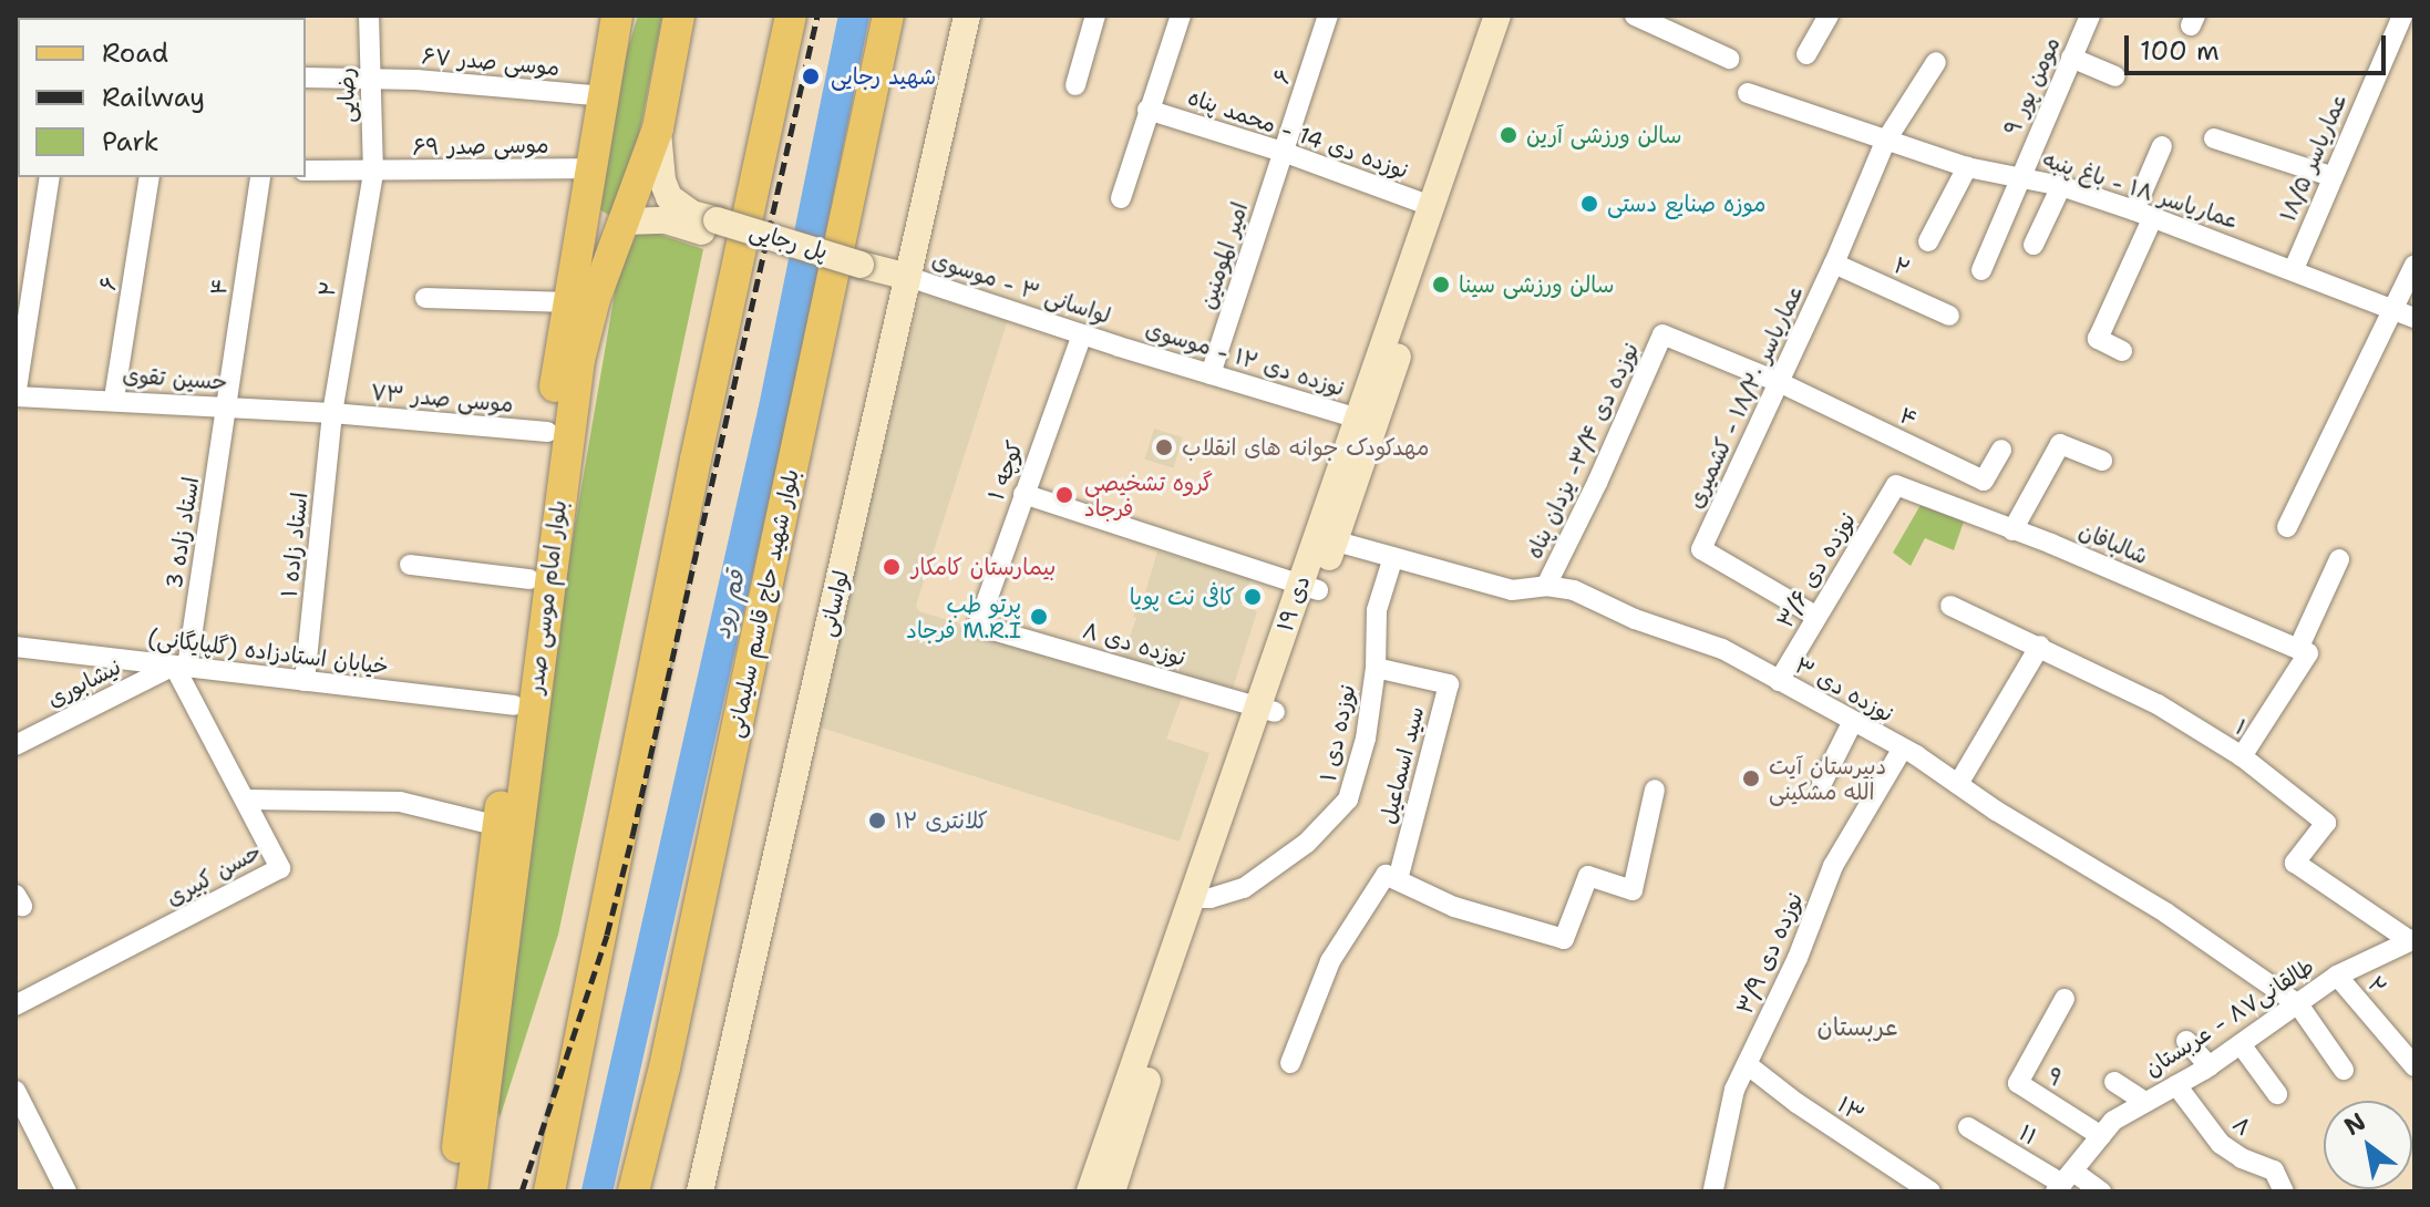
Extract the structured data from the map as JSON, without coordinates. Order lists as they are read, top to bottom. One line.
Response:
{"streets":{"main road":["پل رجایی","بلوار امام موسی صدر","بلوار شهید حاج قاسم سلیمانی","لواسانی","۱۹ دی"],"street":["موسی صدر ۶۷","۶","مومن پور ۹","رضایی","نوزده دی 14 - محمد پناه","موسی صدر ۶۹","عماریاسر ۱۸/۵","عماریاسر ۱۸ - باغ پنبه","امیر المومنین","۲","۴","لواسانی ۳ - موسوی","نوزده دی ۱۲ - موسوی","حسین تقوی","عماریاسر ۱۸/۲۰ - کشمیری","موسی صدر ۷۳","نوزده دی ۳/۴- یزدان پناه","کوچه ۱","استاد زاده 3","شالبافان","استاد زاده ۱","نوزده دی ۳/۶","نوزده دی ۸","خیابان استادزاده (گلپایگانی)","نیشابوری","نوزده دی ۳","۱","نوزده دی ۱","سید اسماعیل","حسن کبیری","نوزده دی ۳/۹","طالقانی۸۷ - عربستان","۹","۱۳","۸","۱۱"]},"crossings":[["موسی صدر ۶۷","رضایی"],["موسی صدر ۶۷","بلوار امام موسی صدر"],["۶","نوزده دی 14 - محمد پناه"],["۶","امیر المومنین"],["۶","حسین تقوی"],["مومن پور ۹","عماریاسر ۱۸ - باغ پنبه"],["رضایی","موسی صدر ۶۹"],["رضایی","۲"],["نوزده دی 14 - محمد پناه","امیر المومنین"],["نوزده دی 14 - محمد پناه","۱۹ دی"],["موسی صدر ۶۹","۲"],["موسی صدر ۶۹","بلوار امام موسی صدر"],["عماریاسر ۱۸/۵","عماریاسر ۱۸ - باغ پنبه"],["عماریاسر ۱۸ - باغ پنبه","عماریاسر ۱۸/۲۰ - کشمیری"],["پل رجایی","لواسانی ۳ - موسوی"],["پل رجایی","لواسانی"],["امیر المومنین","نوزده دی ۱۲ - موسوی"],["۲","حسین تقوی"],["۲","عماریاسر ۱۸/۲۰ - کشمیری"],["۲","موسی صدر ۷۳"],["۲","استاد زاده ۱"],["۲","طالقانی۸۷ - عربستان"],["۴","حسین تقوی"],["۴","عماریاسر ۱۸/۲۰ - کشمیری"],["۴","نوزده دی ۳/۴- یزدان پناه"],["۴","استاد زاده 3"],["لواسانی ۳ - موسوی","نوزده دی ۱۲ - موسوی"],["لواسانی ۳ - موسوی","کوچه ۱"],["لواسانی ۳ - موسوی","لواسانی"],["نوزده دی ۱۲ - موسوی","۱۹ دی"],["حسین تقوی","موسی صدر ۷۳"],["حسین تقوی","استاد زاده 3"],["حسین تقوی","استاد زاده ۱"],["عماریاسر ۱۸/۲۰ - کشمیری","نوزده دی ۳/۴- یزدان پناه"],["عماریاسر ۱۸/۲۰ - کشمیری","نوزده دی ۳/۶"],["موسی صدر ۷۳","استاد زاده ۱"],["موسی صدر ۷۳","بلوار امام موسی صدر"],["نوزده دی ۳/۴- یزدان پناه","نوزده دی ۳"],["کوچه ۱","نوزده دی ۸"],["استاد زاده 3","خیابان استادزاده (گلپایگانی)"],["استاد زاده 3","نیشابوری"],["استاد زاده 3","حسن کبیری"],["شالبافان","نوزده دی ۳/۶"],["استاد زاده ۱","خیابان استادزاده (گلپایگانی)"],["نوزده دی ۳/۶","نوزده دی ۳"],["بلوار امام موسی صدر","خیابان استادزاده (گلپایگانی)"],["۱۹ دی","نوزده دی ۸"],["۱۹ دی","نوزده دی ۳"],["۱۹ دی","نوزده دی ۱"],["خیابان استادزاده (گلپایگانی)","نیشابوری"],["خیابان استادزاده (گلپایگانی)","حسن کبیری"],["نیشابوری","حسن کبیری"],["نوزده دی ۳","نوزده دی ۱"],["نوزده دی ۳","نوزده دی ۳/۹"],["نوزده دی ۳","طالقانی۸۷ - عربستان"],["۱","طالقانی۸۷ - عربستان"],["نوزده دی ۱","سید اسماعیل"],["نوزده دی ۳/۹","۱۳"],["طالقانی۸۷ - عربستان","۹"],["طالقانی۸۷ - عربستان","۸"],["طالقانی۸۷ - عربستان","۱۱"]],"districts":["عربستان"],"water":["قم رود"],"places":["شهید رجایی","سالن ورزشی آرین","موزه صنایع دستی","سالن ورزشی سینا","مهدکودک جوانه های انقلاب","گروه تشخیصی فرجاد","بیمارستان کامکار","کافی نت پویا","پرتو طب فرجاد M.R.I","دبیرستان آیت الله مشکینی","کلانتری ۱۲"],"legend":["Road","Railway","Park"],"scale_bar":"100 m","north":"top left"}
